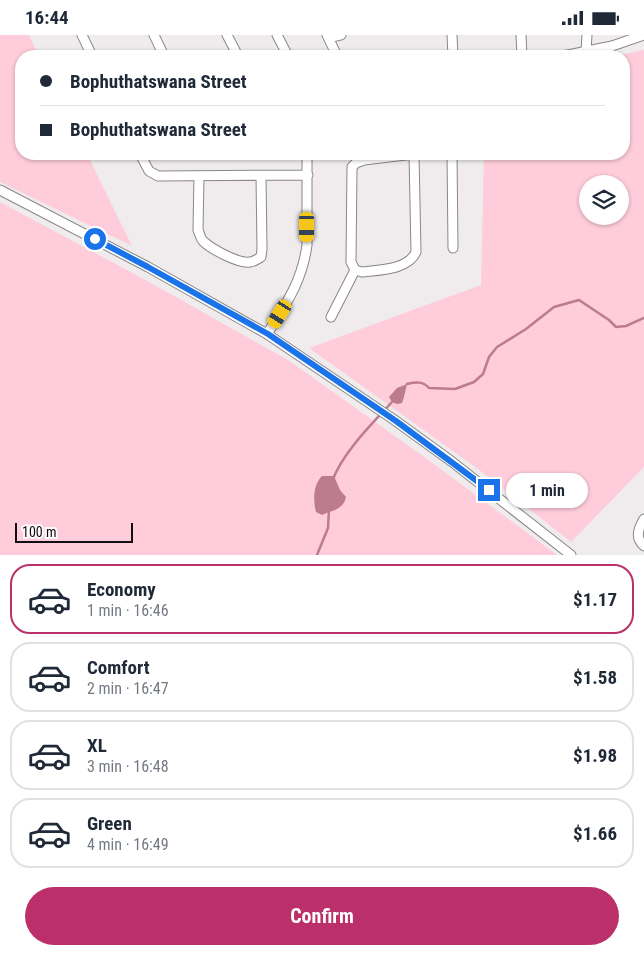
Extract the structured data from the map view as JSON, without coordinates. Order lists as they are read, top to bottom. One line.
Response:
{"scale_bar":"100 m","page":{"status":"16:44","banner":["Bophuthatswana Street","Bophuthatswana Street"],"bubble":"1 min","scale":"100 m","list":[{"name":"Economy","note":"1 min · 16:46","value":"$1.17"},{"name":"Comfort","note":"2 min · 16:47","value":"$1.58"},{"name":"XL","note":"3 min · 16:48","value":"$1.98"},{"name":"Green","note":"4 min · 16:49","value":"$1.66"}],"buttons":"Confirm"}}
